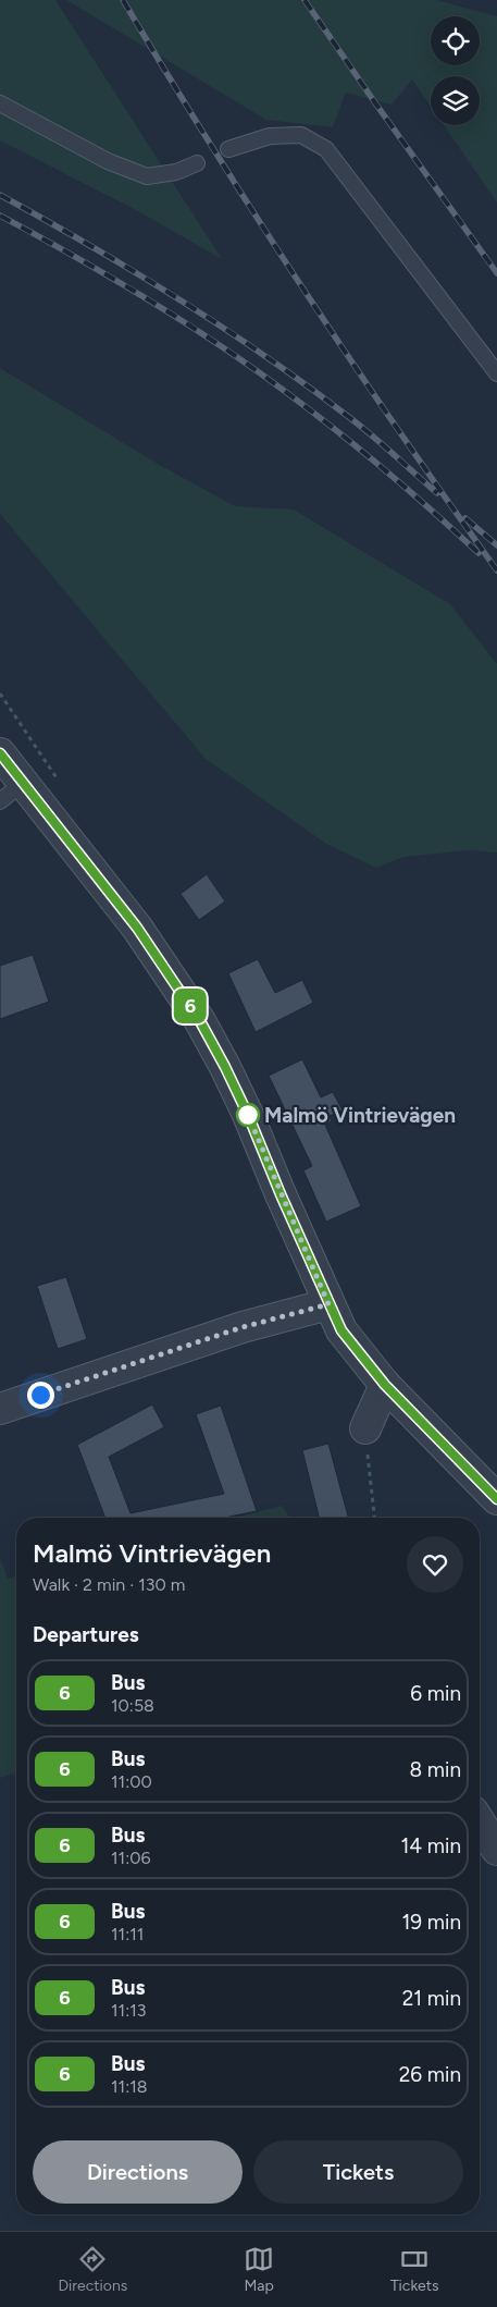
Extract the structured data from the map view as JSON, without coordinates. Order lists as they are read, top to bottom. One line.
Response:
{"places":["Malmö Vintrievägen"],"lines":["bus line 6"],"page":{"on_map":"6","heading":[["Malmö Vintrievägen","Walk · 2 min · 130 m"],"Departures"],"list":[{"mark":"6","name":"Bus","note":"10:58","value":"6 min"},{"mark":"6","name":"Bus","note":"11:00","value":"8 min"},{"mark":"6","name":"Bus","note":"11:06","value":"14 min"},{"mark":"6","name":"Bus","note":"11:11","value":"19 min"},{"mark":"6","name":"Bus","note":"11:13","value":"21 min"},{"mark":"6","name":"Bus","note":"11:18","value":"26 min"}],"buttons":["Directions","Tickets"],"tabs":["Directions","Map","Tickets"]}}
